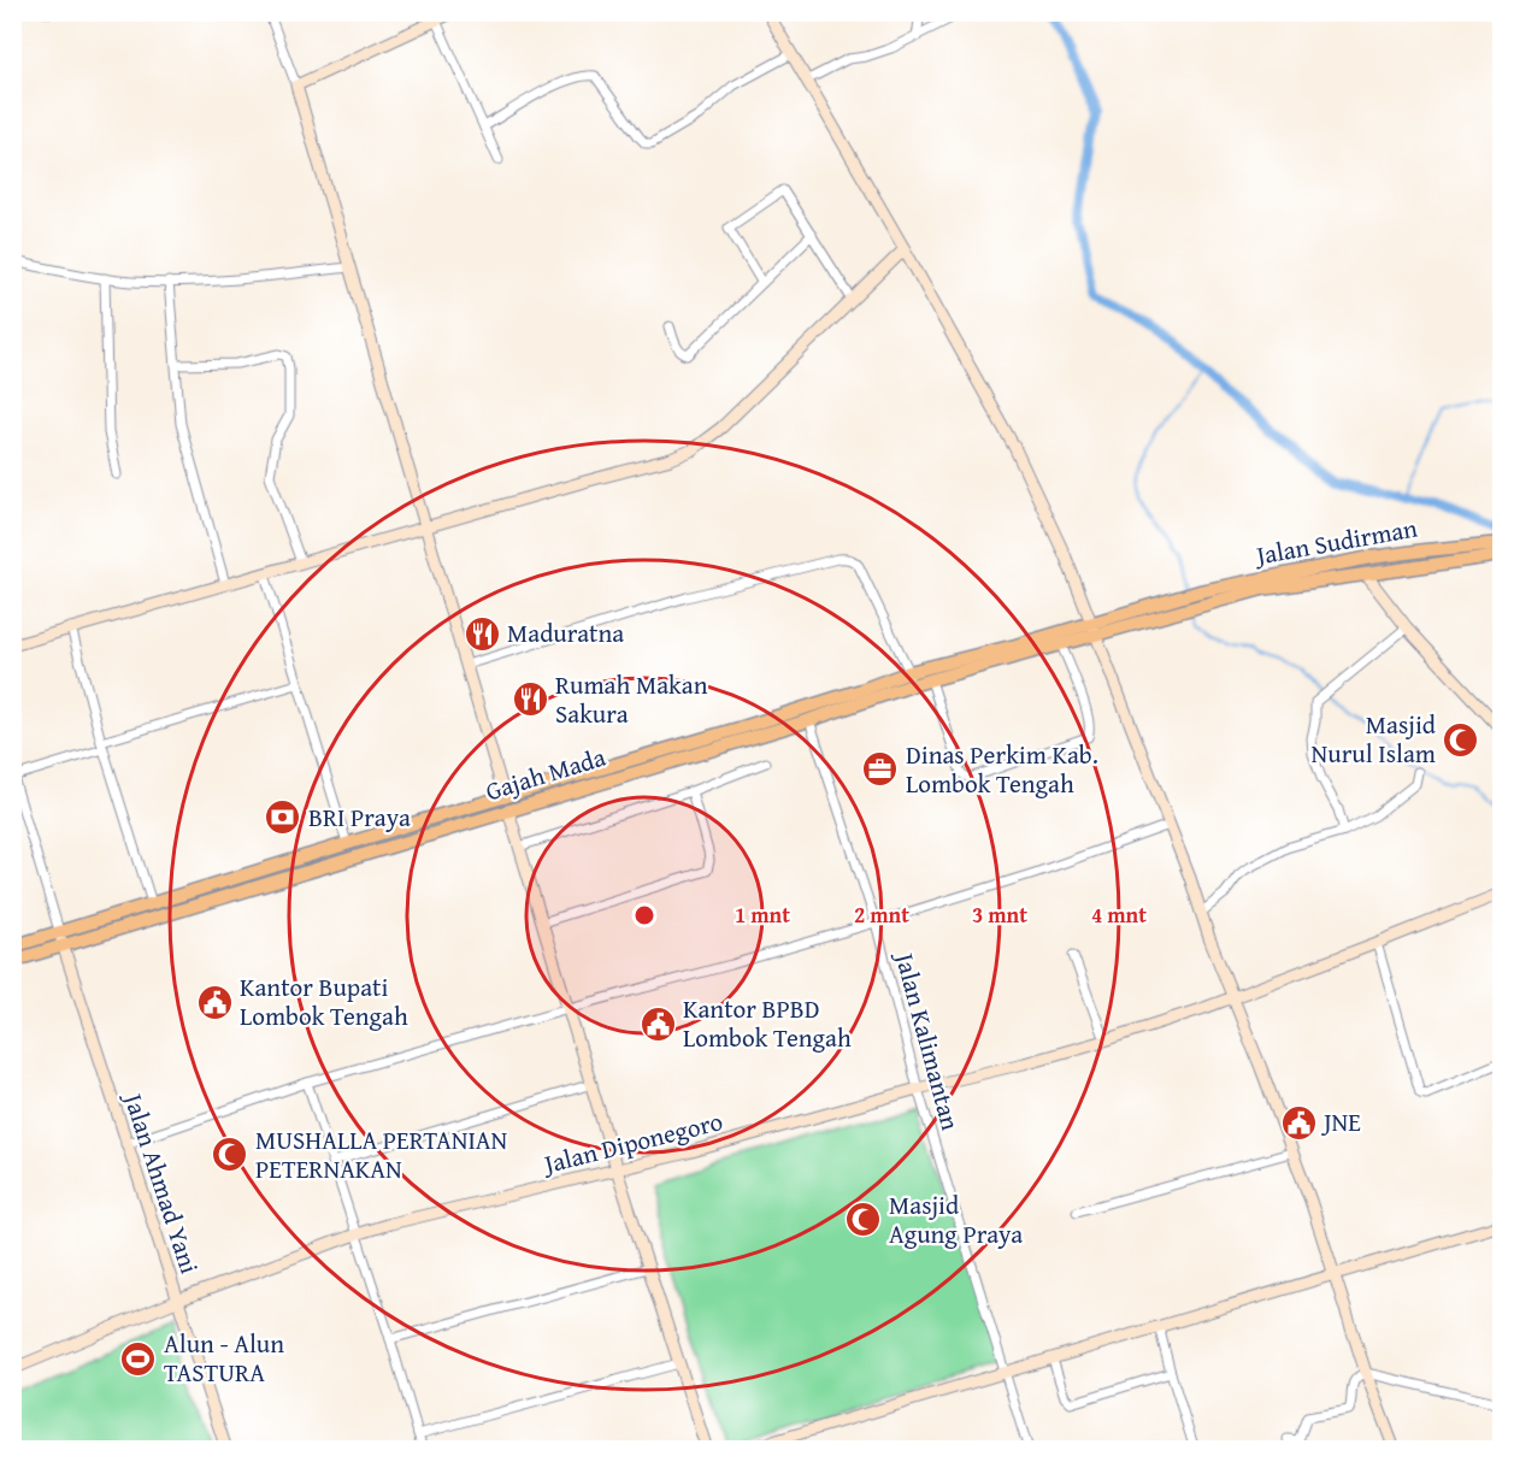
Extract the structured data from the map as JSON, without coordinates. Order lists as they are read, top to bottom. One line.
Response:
{"streets":{"main road":["Jalan Sudirman","Gajah Mada"],"street":["Jalan Kalimantan","Jalan Diponegoro","Jalan Ahmad Yani"]},"crossings":[["Jalan Sudirman","Gajah Mada"],["Gajah Mada","Jalan Kalimantan"],["Gajah Mada","Jalan Ahmad Yani"],["Jalan Kalimantan","Jalan Diponegoro"],["Jalan Diponegoro","Jalan Ahmad Yani"]],"places":{"restaurant":["Maduratna","Rumah Makan Sakura"],"mosque":["Masjid Nurul Islam","MUSHALLA PERTANIAN PETERNAKAN","Masjid Agung Praya"],"office":["Dinas Perkim Kab. Lombok Tengah"],"bank":["BRI Praya"],"public building":["Kantor Bupati Lombok Tengah","Kantor BPBD Lombok Tengah","JNE"],"sports":["Alun - Alun TASTURA"]},"rings":["1 mnt","2 mnt","3 mnt","4 mnt"]}
